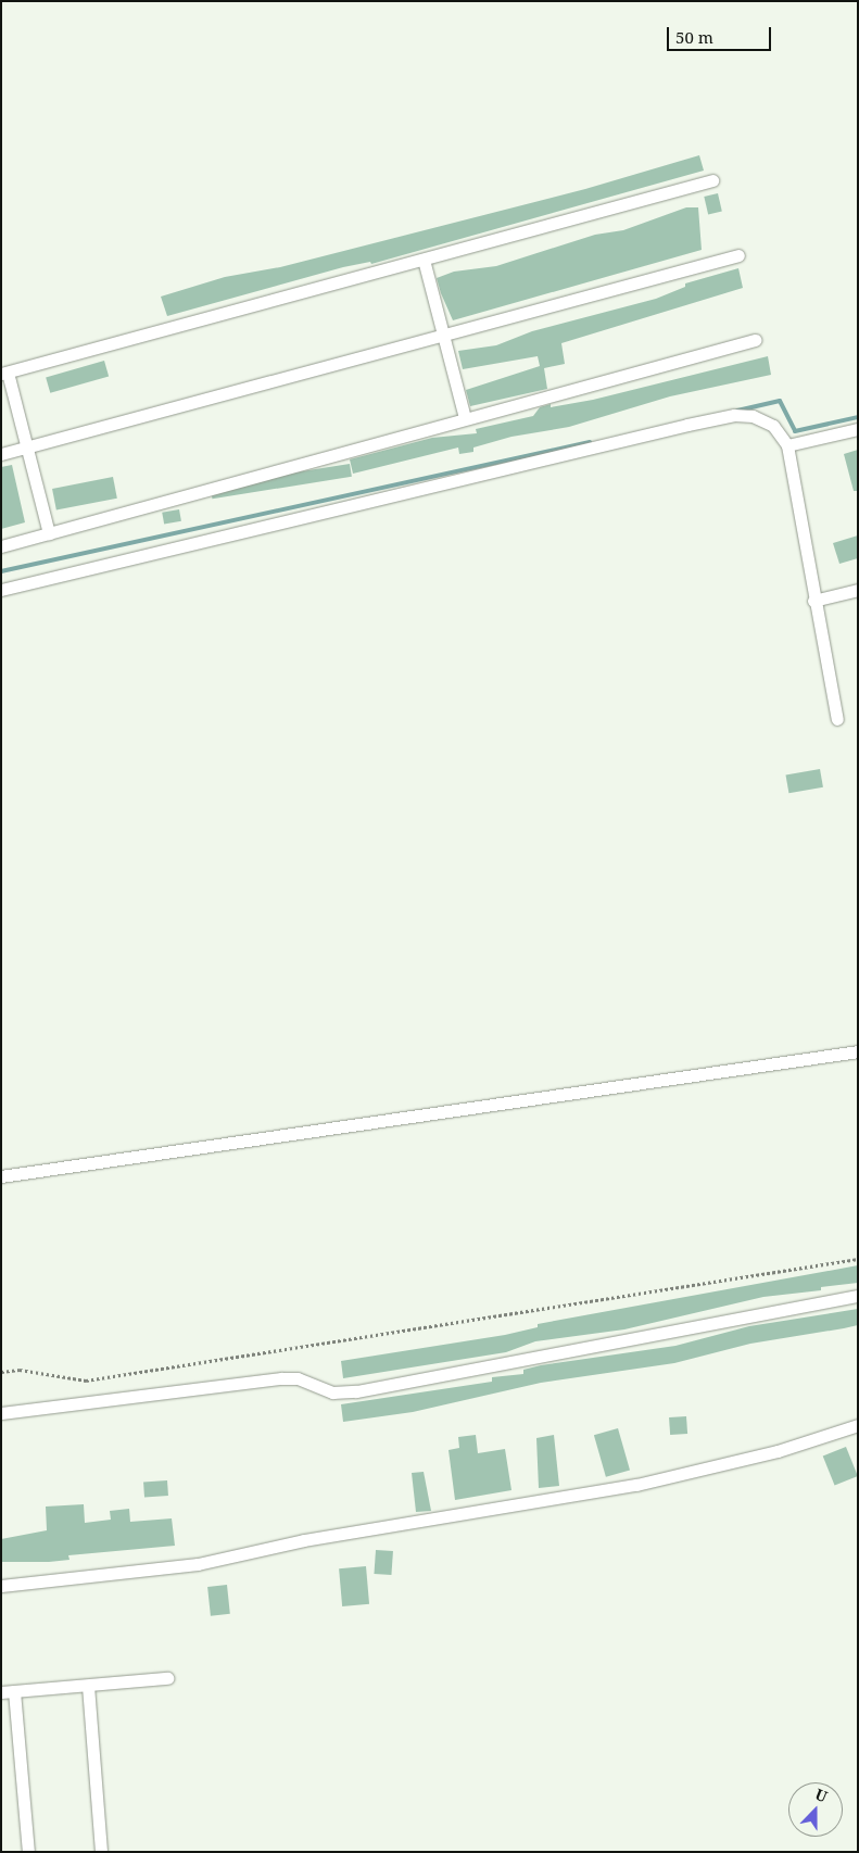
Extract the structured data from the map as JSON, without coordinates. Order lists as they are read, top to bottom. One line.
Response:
{"scale_bar":"50 m","north":"top"}
